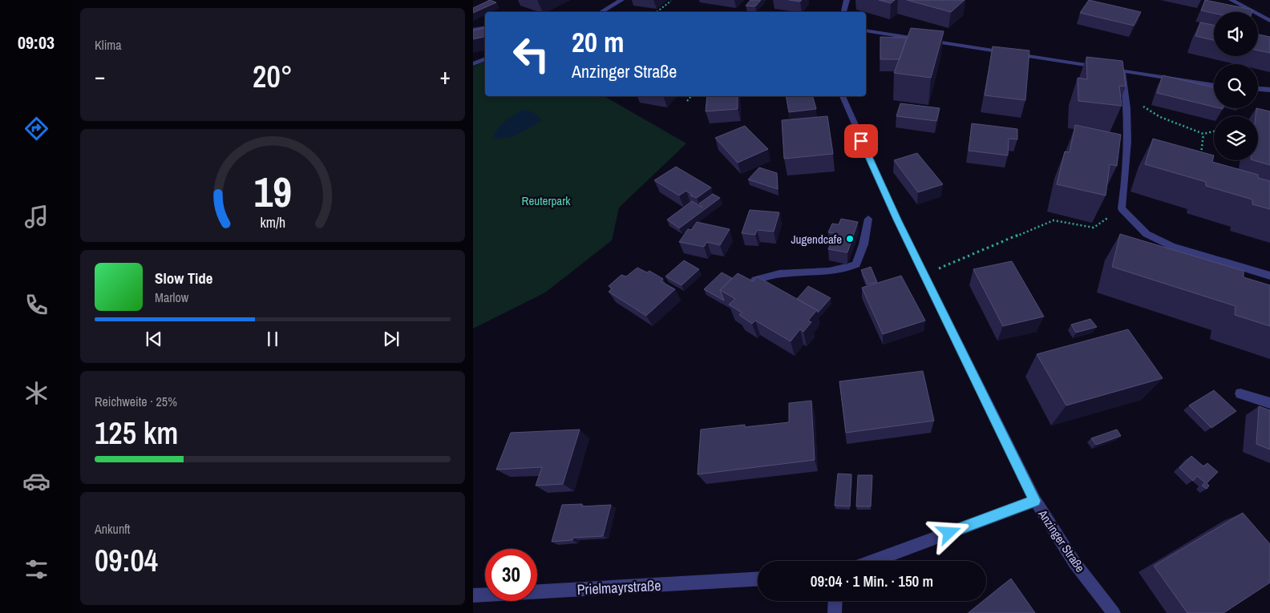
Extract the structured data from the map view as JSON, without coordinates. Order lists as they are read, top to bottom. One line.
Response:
{"streets":{"street":["Anzinger Straße","Prielmayrstraße"]},"parks":["Reuterpark"],"places":["Jugendcafe"],"page":{"tabs":"09:03","tile":["Klima",["Reichweite · 25%","125 km"],["Ankunft","09:04"]],"turn":["20 m","Anzinger Straße"],"heat":["−","20°","+"],"song":["Slow Tide","Marlow"],"limit":"30","trip":"09:04 · 1 Min. · 150 m","gauge":["19","km/h"]}}
